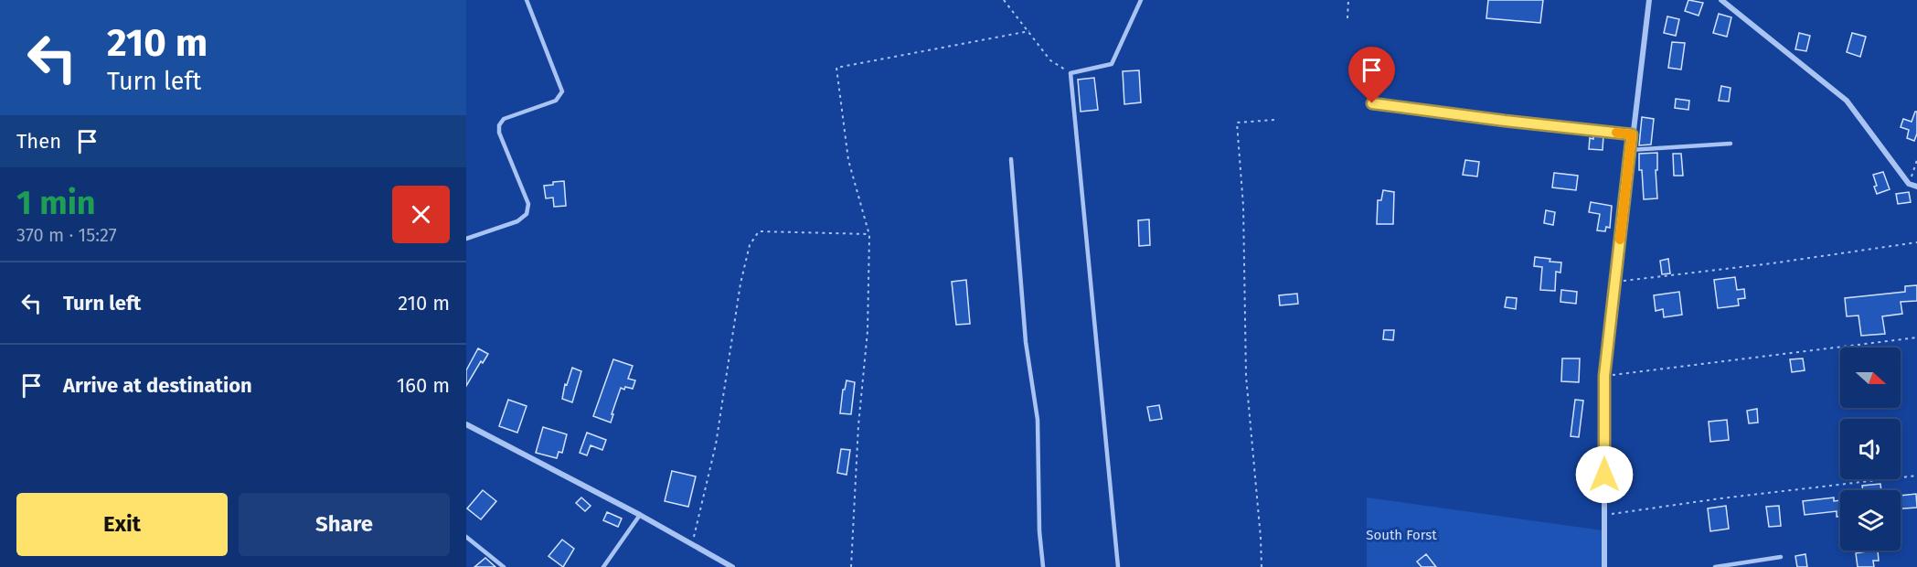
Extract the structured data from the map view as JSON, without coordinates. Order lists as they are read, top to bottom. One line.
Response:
{"parks":["South Forst"],"north":"right","page":{"turn":["210 m","Turn left"],"then":"Then","heading":["1 min","370 m · 15:27"],"list":[{"name":"Turn left","value":"210 m"},{"name":"Arrive at destination","value":"160 m"}],"buttons":["Exit","Share"]}}
